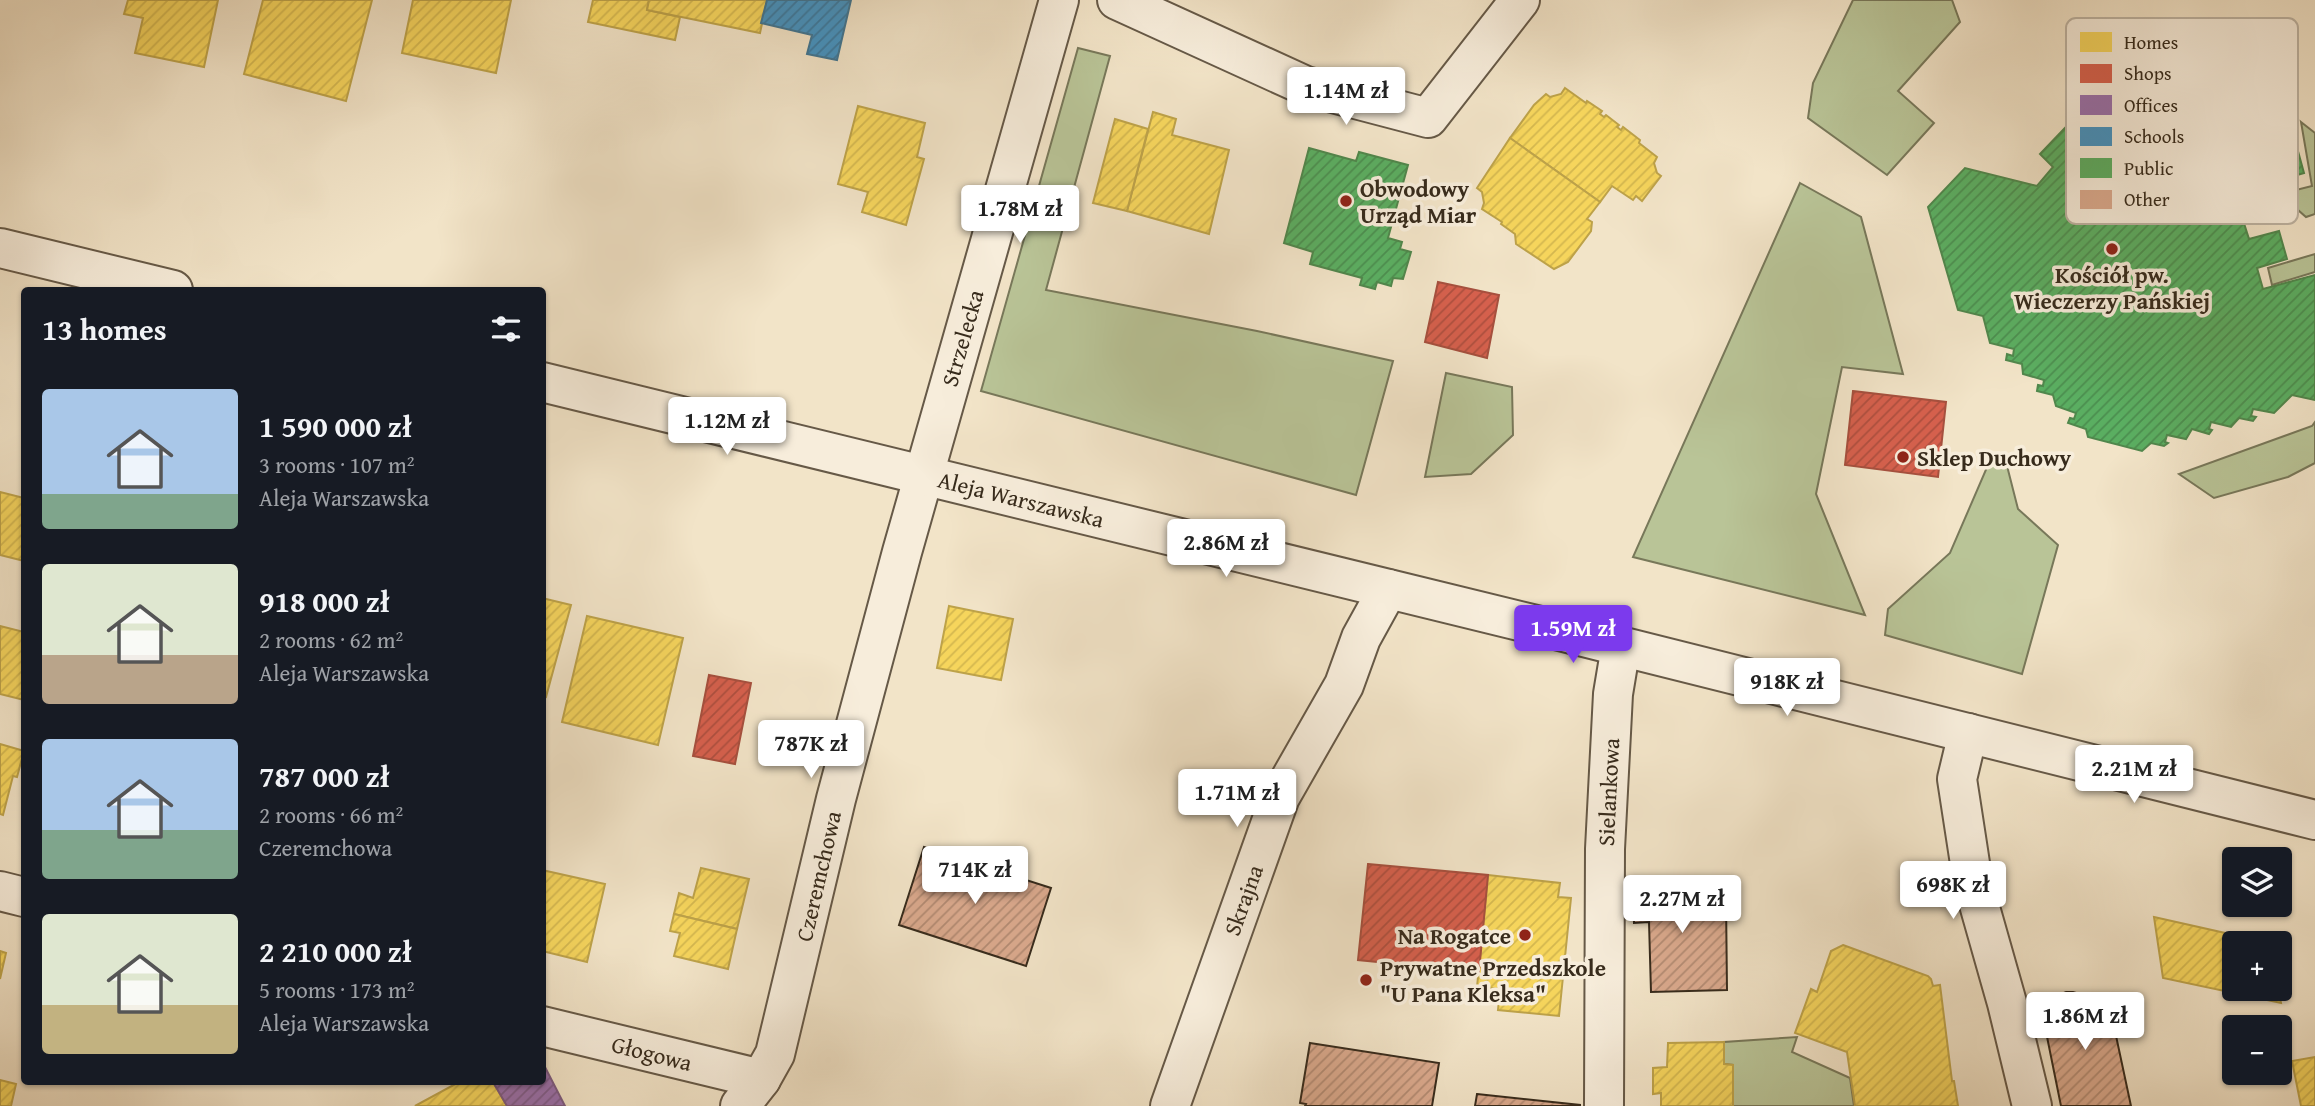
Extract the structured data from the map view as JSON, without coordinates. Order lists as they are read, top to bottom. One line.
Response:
{"streets":{"street":["Strzelecka","Aleja Warszawska","Sielankowa","Czeremchowa","Skrajna","Głogowa"]},"crossings":[["Strzelecka","Aleja Warszawska"],["Strzelecka","Czeremchowa"],["Aleja Warszawska","Sielankowa"],["Aleja Warszawska","Czeremchowa"],["Aleja Warszawska","Skrajna"],["Czeremchowa","Głogowa"]],"places":["Obwodowy Urząd Miar","Kościół pw. Wieczerzy Pańskiej","Sklep Duchowy","Na Rogatce","Prywatne Przedszkole \"U Pana Kleksa\""],"legend":["Homes","Shops","Offices","Schools","Public","Other"],"page":{"price":["1.14M zł","1.78M zł","1.12M zł","2.86M zł","1.59M zł","918K zł","787K zł","2.21M zł","1.71M zł","714K zł","698K zł","2.27M zł","1.86M zł"],"heading":"13 homes","list":[{"name":"1 590 000 zł","note":"3 rooms · 107 m² · Aleja Warszawska"},{"name":"918 000 zł","note":"2 rooms · 62 m² · Aleja Warszawska"},{"name":"787 000 zł","note":"2 rooms · 66 m² · Czeremchowa"},{"name":"2 210 000 zł","note":"5 rooms · 173 m² · Aleja Warszawska"}],"map_buttons":["+","−"]}}
